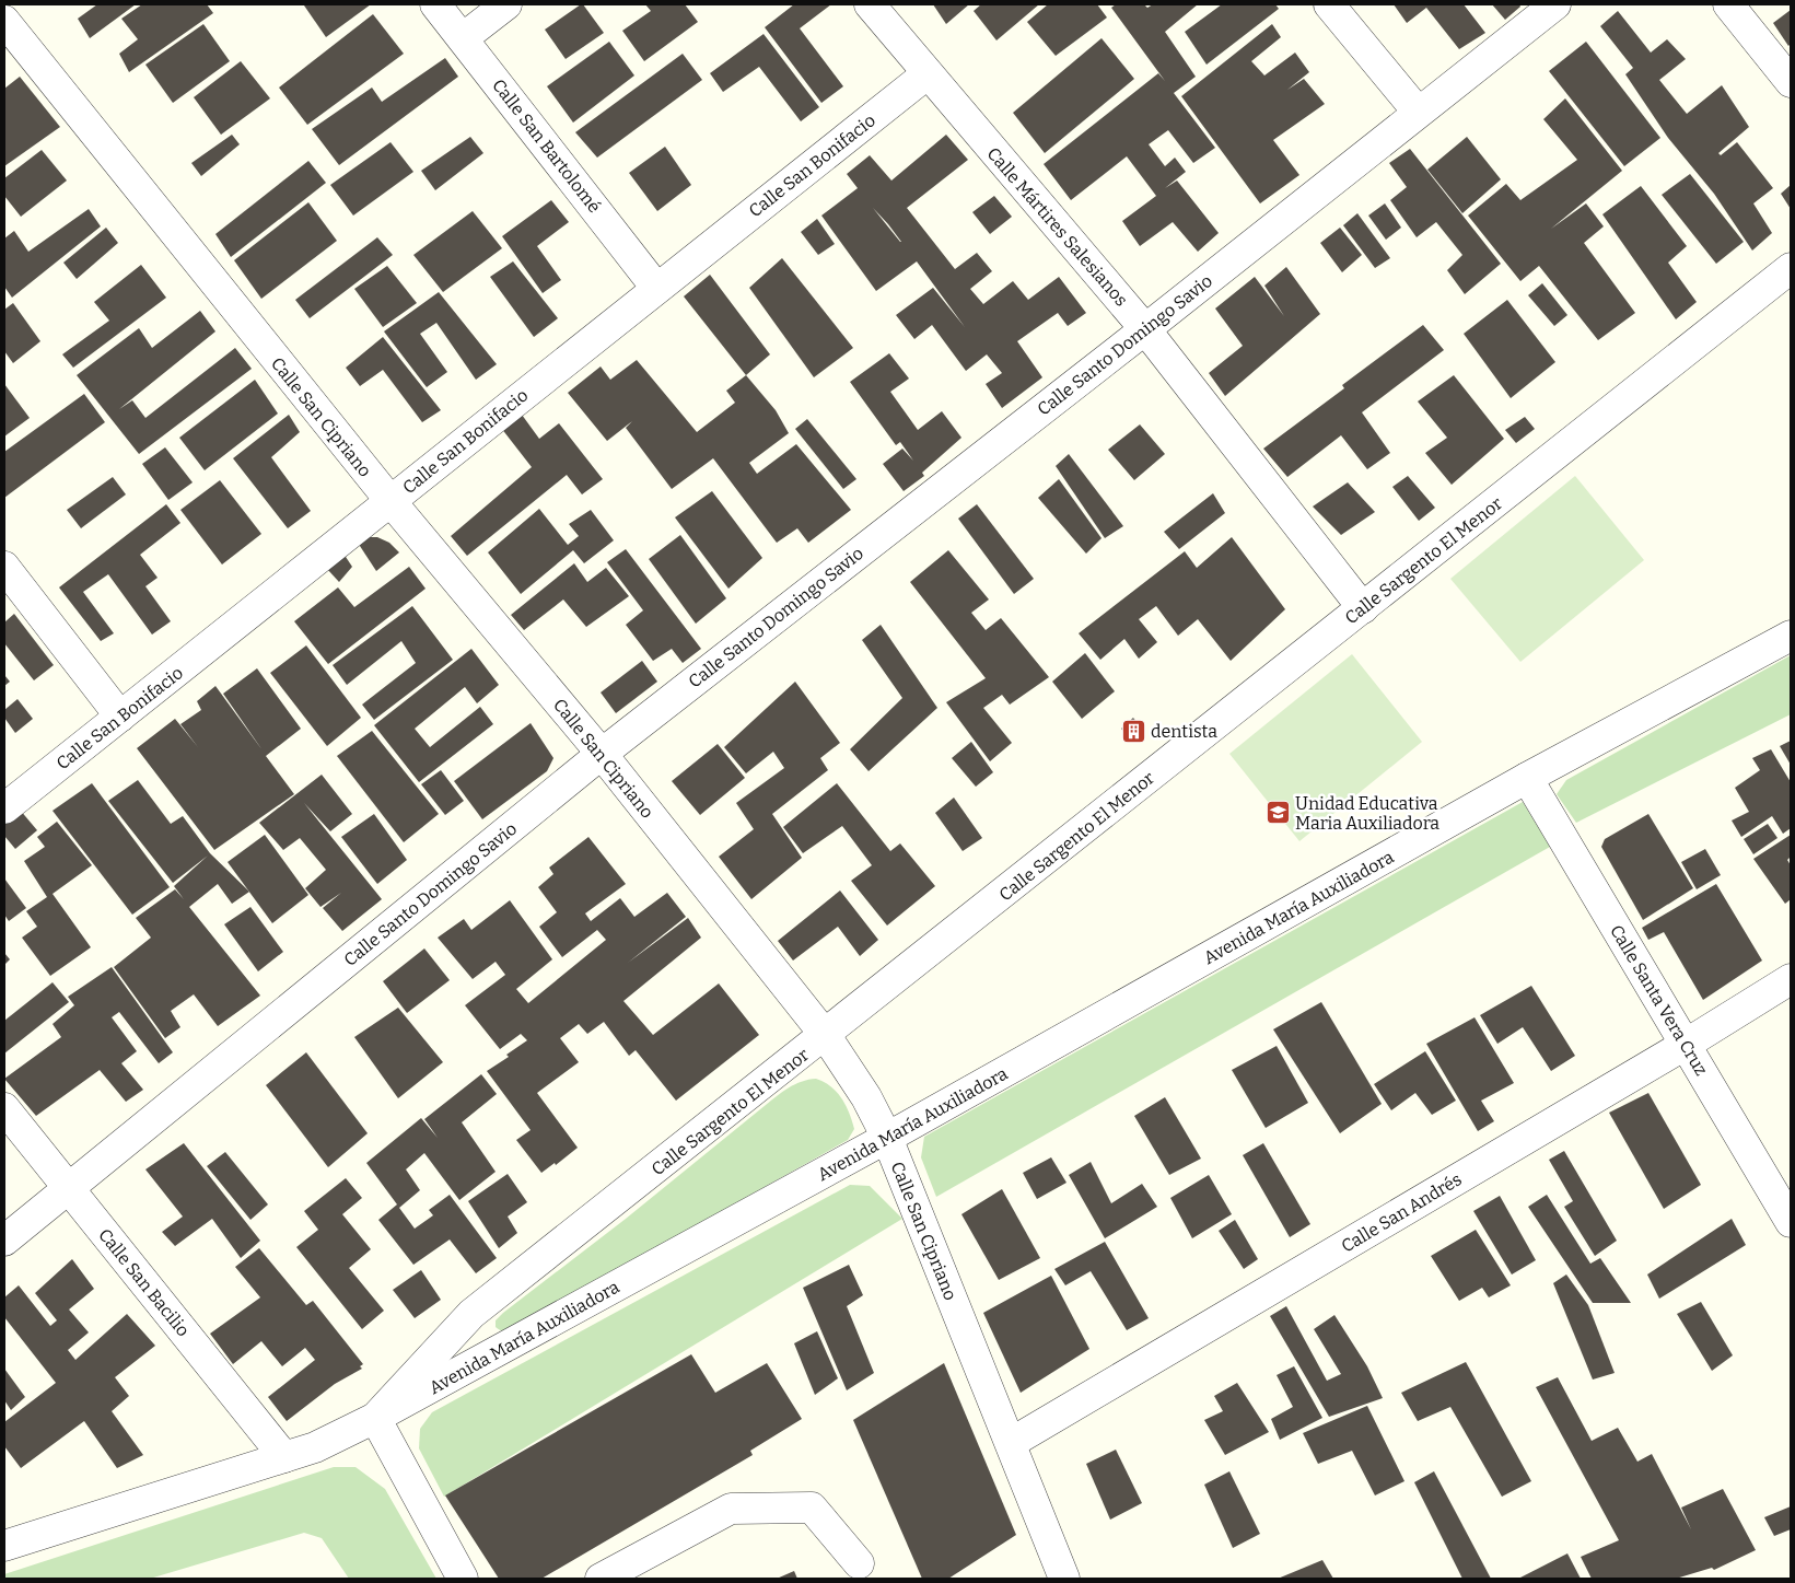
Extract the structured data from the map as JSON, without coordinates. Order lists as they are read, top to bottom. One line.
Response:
{"streets":{"street":["Calle San Bartolomé","Calle San Bonifacio","Calle Mártires Salesianos","Calle Santo Domingo Savio","Calle San Cipriano","Calle Sargento El Menor","Avenida María Auxiliadora","Calle Santa Vera Cruz","Calle San Andrés","Calle San Bacilio"]},"crossings":[["Calle San Bartolomé","Calle San Bonifacio"],["Calle San Bonifacio","Calle Mártires Salesianos"],["Calle San Bonifacio","Calle San Cipriano"],["Calle Mártires Salesianos","Calle Santo Domingo Savio"],["Calle Mártires Salesianos","Calle Sargento El Menor"],["Calle Santo Domingo Savio","Calle San Cipriano"],["Calle Santo Domingo Savio","Calle San Bacilio"],["Calle San Cipriano","Calle Sargento El Menor"],["Calle San Cipriano","Avenida María Auxiliadora"],["Calle San Cipriano","Calle San Andrés"],["Calle Sargento El Menor","Avenida María Auxiliadora"],["Avenida María Auxiliadora","Calle Santa Vera Cruz"],["Avenida María Auxiliadora","Calle San Bacilio"],["Calle Santa Vera Cruz","Calle San Andrés"]],"places":{"building":["dentista"],"school or university":["Unidad Educativa Maria Auxiliadora"]}}
